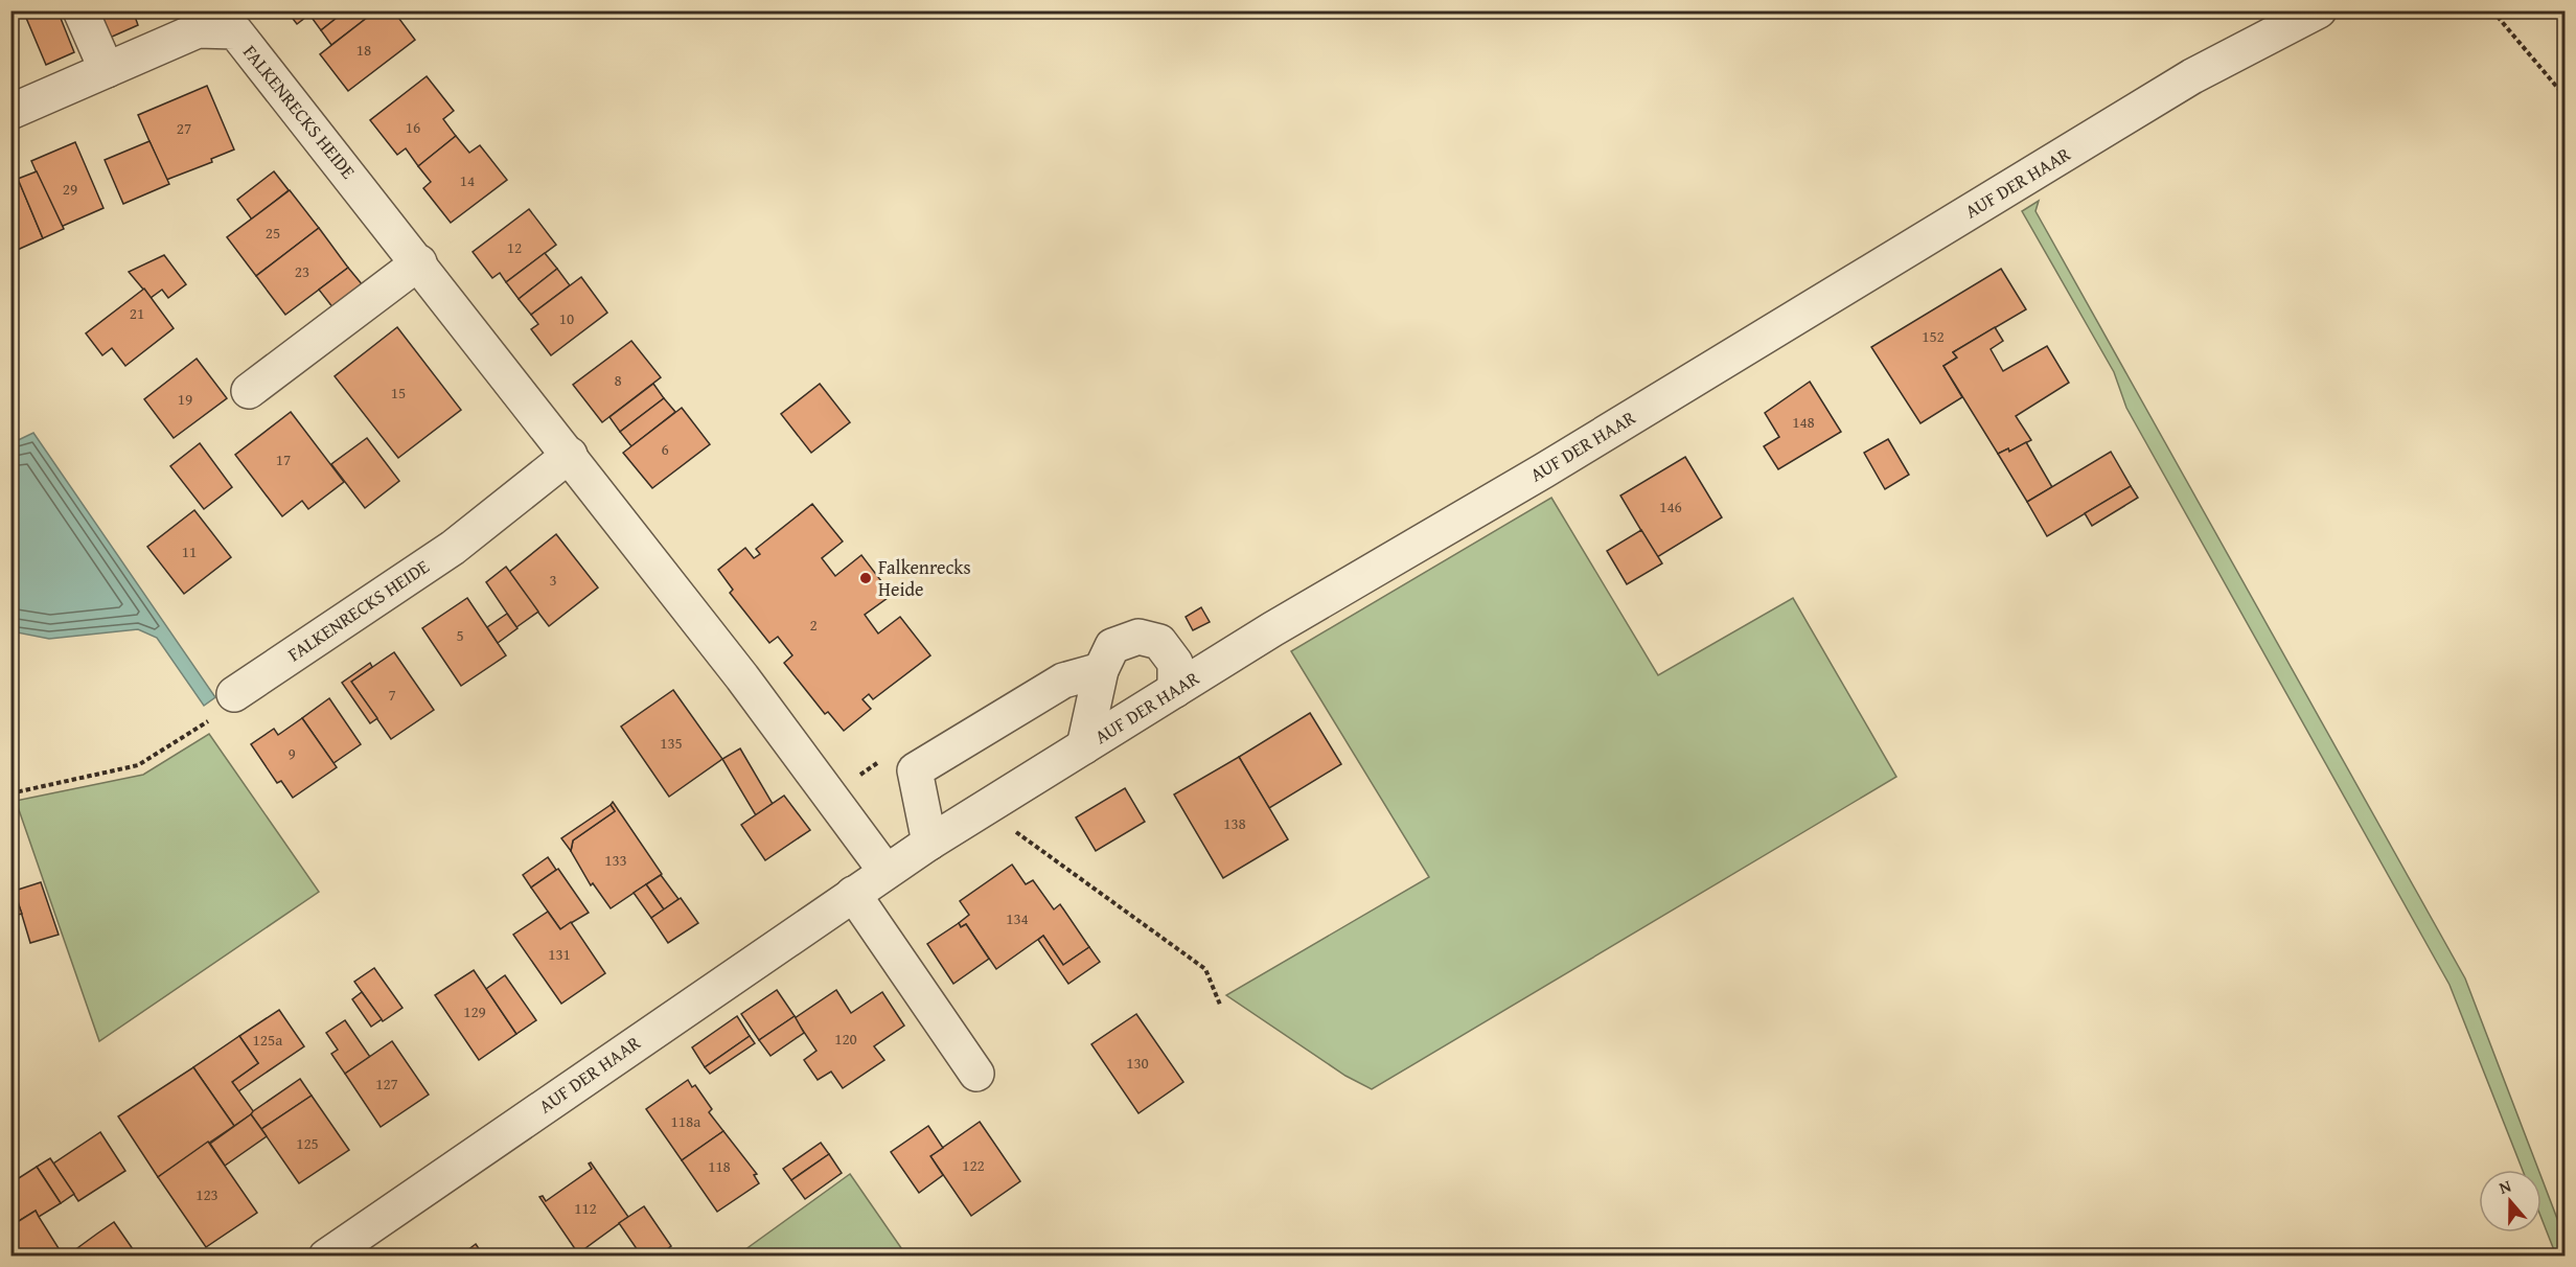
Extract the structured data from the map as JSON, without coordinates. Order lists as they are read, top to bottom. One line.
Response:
{"streets":{"street":["FALKENRECKS HEIDE","AUF DER HAAR"]},"crossings":[["FALKENRECKS HEIDE","AUF DER HAAR"]],"places":["Falkenrecks Heide"],"house_numbers":["18","16","27","14","29","25","12","23","21","10","152","8","15","19","148","6","17","146","11","3","2","5","7","135","9","138","133","134","131","129","120","125a","130","127","118a","125","122","118","123","112"],"north":"top"}
